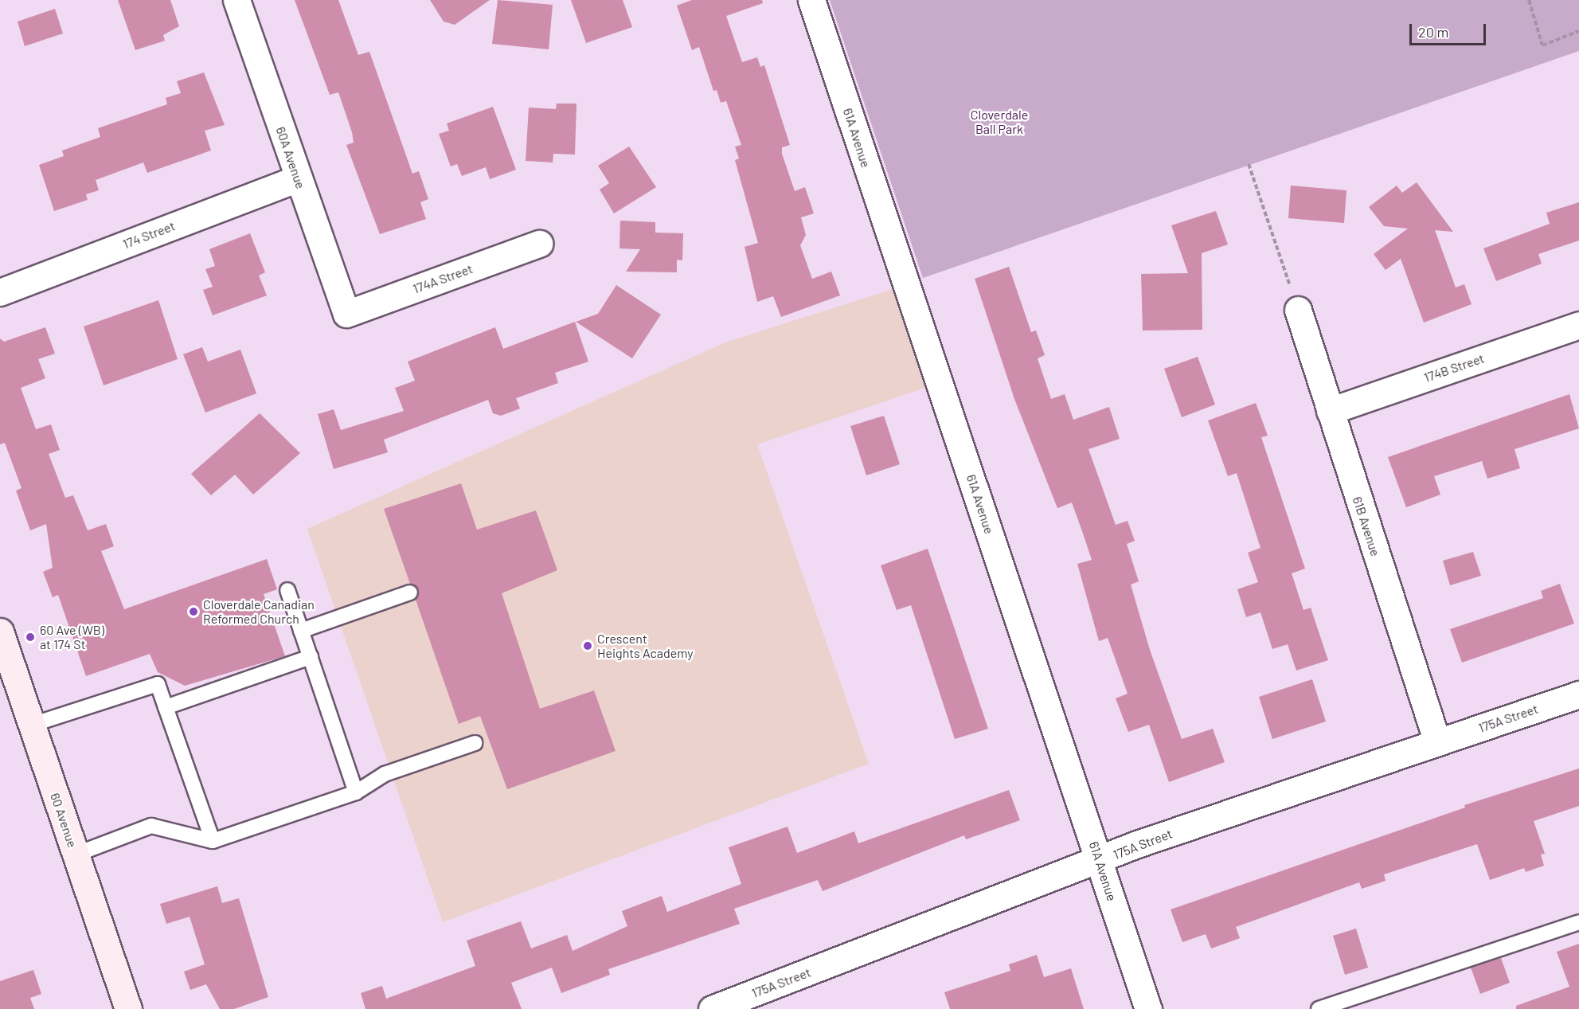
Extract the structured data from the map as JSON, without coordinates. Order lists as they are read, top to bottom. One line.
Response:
{"streets":{"street":["61A Avenue","60A Avenue","174 Street","174A Street","174B Street","61B Avenue","175A Street","60 Avenue"]},"crossings":[["61A Avenue","175A Street"],["60A Avenue","174 Street"],["60A Avenue","174A Street"],["174B Street","61B Avenue"],["61B Avenue","175A Street"]],"parks":["Cloverdale Ball Park"],"places":["Cloverdale Canadian Reformed Church","60 Ave (WB) at 174 St","Crescent Heights Academy"],"scale_bar":"20 m"}
